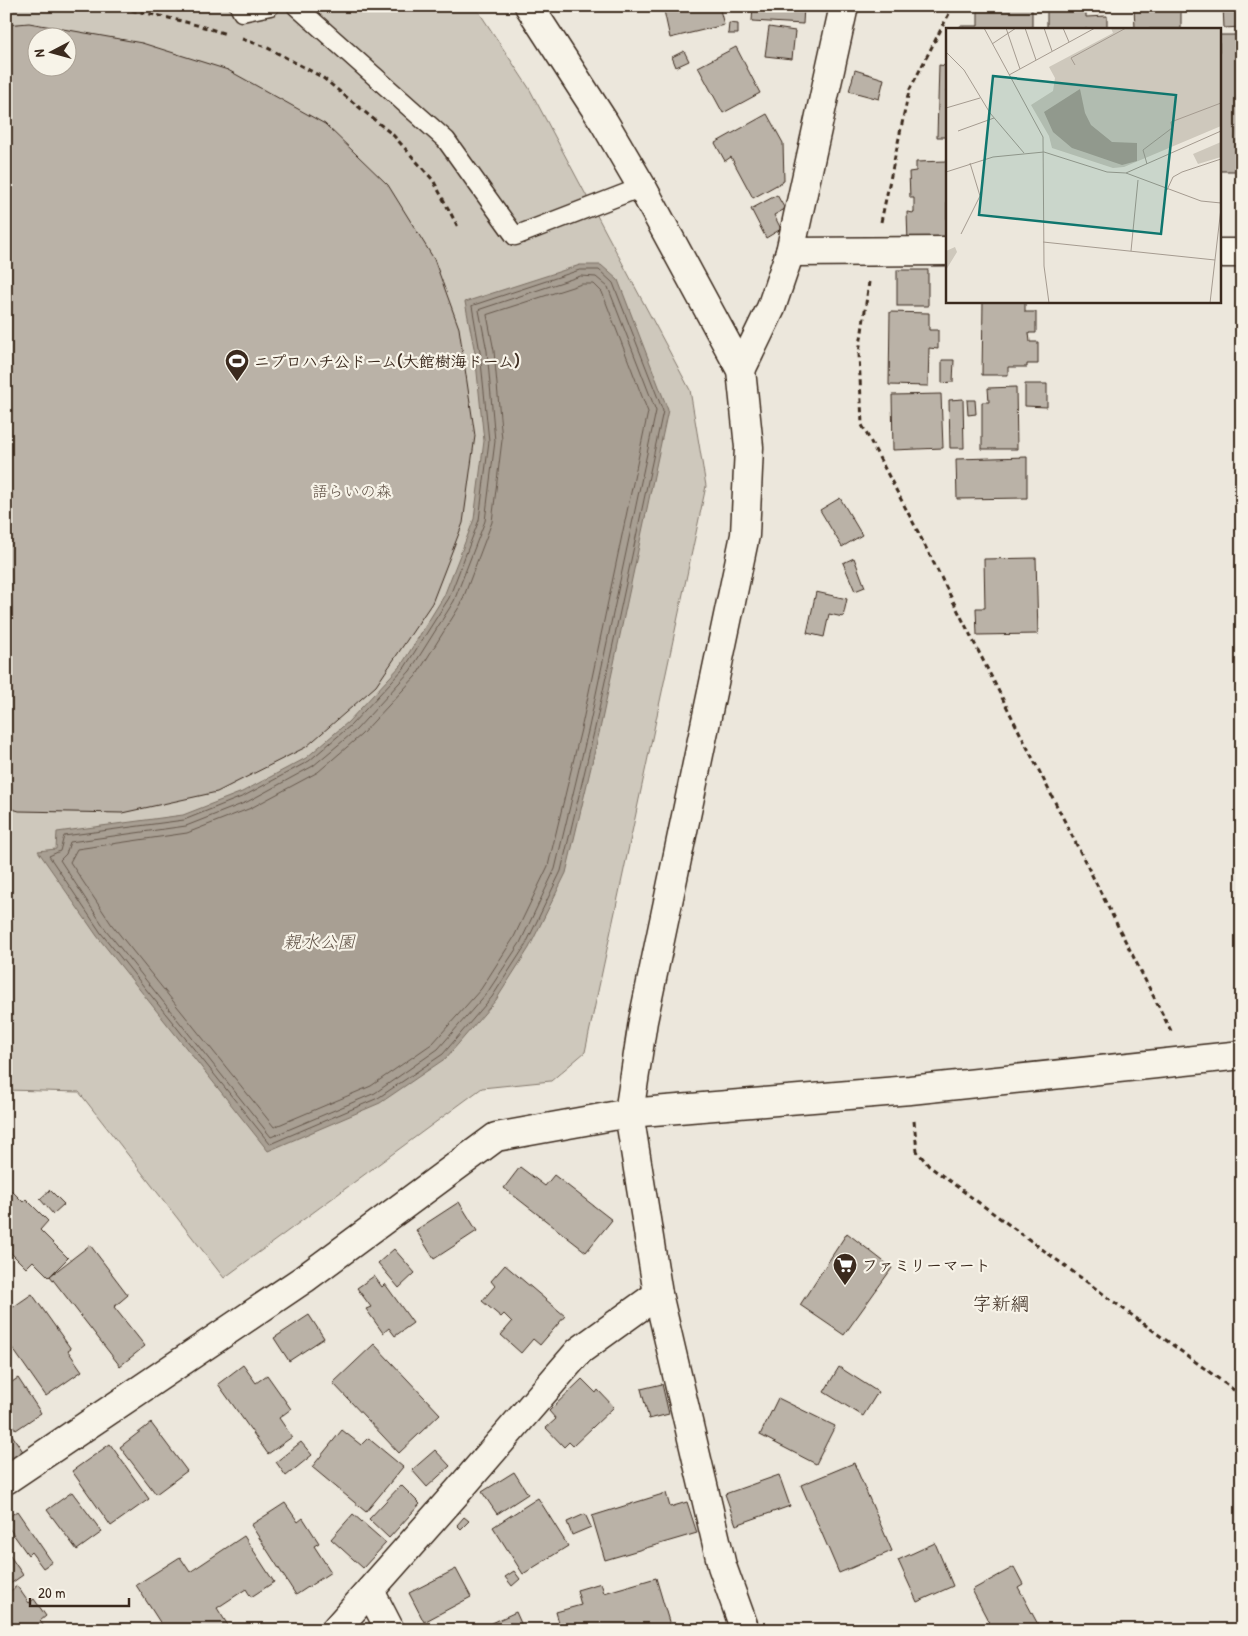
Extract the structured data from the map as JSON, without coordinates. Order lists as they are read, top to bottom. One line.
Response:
{"districts":["字新綱"],"water":["親水公園"],"parks":["語らいの森"],"places":{"sports":["ニプロハチ公ドーム(大館樹海ドーム)"],"supermarket":["ファミリーマート"]},"scale_bar":"20 m","north":"left"}
